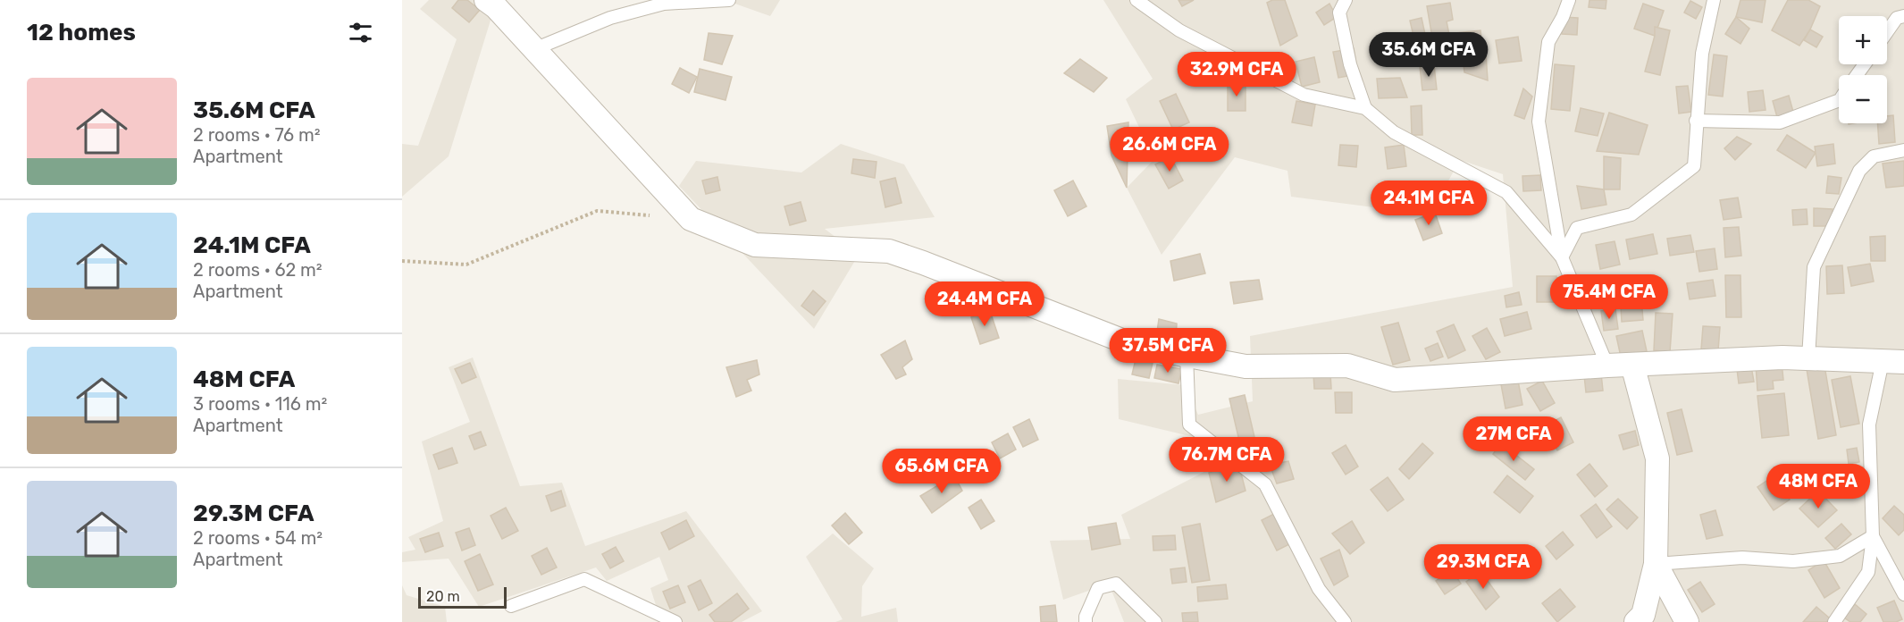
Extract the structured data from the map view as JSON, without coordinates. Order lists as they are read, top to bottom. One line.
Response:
{"scale_bar":"20 m","page":{"heading":"12 homes","map_buttons":["+","−"],"price":["35.6M CFA","32.9M CFA","26.6M CFA","24.1M CFA","75.4M CFA","24.4M CFA","37.5M CFA","27M CFA","76.7M CFA","65.6M CFA","48M CFA","29.3M CFA"],"list":[{"name":"35.6M CFA","note":"2 rooms · 76 m² · Apartment"},{"name":"24.1M CFA","note":"2 rooms · 62 m² · Apartment"},{"name":"48M CFA","note":"3 rooms · 116 m² · Apartment"},{"name":"29.3M CFA","note":"2 rooms · 54 m² · Apartment"}],"scale":"20 m"}}
